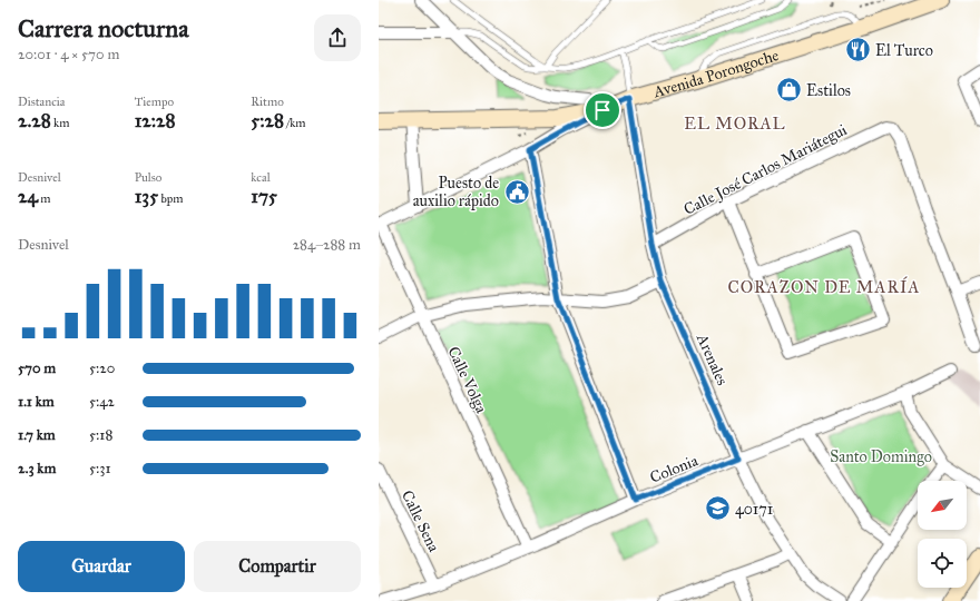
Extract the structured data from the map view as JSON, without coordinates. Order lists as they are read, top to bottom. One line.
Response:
{"streets":{"main road":["Avenida Porongoche"],"street":["Calle José Carlos Mariátegui","Arenales","Calle Volga","Colonia","Calle Sena"]},"crossings":[["Avenida Porongoche","Arenales"],["Calle José Carlos Mariátegui","Arenales"],["Arenales","Colonia"],["Calle Volga","Colonia"],["Colonia","Calle Sena"]],"districts":["EL MORAL","CORAZON DE MARÍA"],"parks":["Santo Domingo"],"places":{"restaurant":["El Turco"],"shop":["Estilos"],"public building":["Puesto de auxilio rápido"],"school or university":["40171"]},"north":"bottom left","page":{"heading":["Carrera nocturna","20:01 · 4 × 570 m"],"stats":[["Distancia","2.28 km"],["Tiempo","12:28"],["Ritmo","5:28 /km"],["Desnivel","24 m"],["Pulso","135 bpm"],["kcal","175"]],"chart":["Desnivel","284–288 m"],"list":[{"name":"570 m","note":"5:20"},{"name":"1.1 km","note":"5:42"},{"name":"1.7 km","note":"5:18"},{"name":"2.3 km","note":"5:31"}],"buttons":["Guardar","Compartir"]}}
